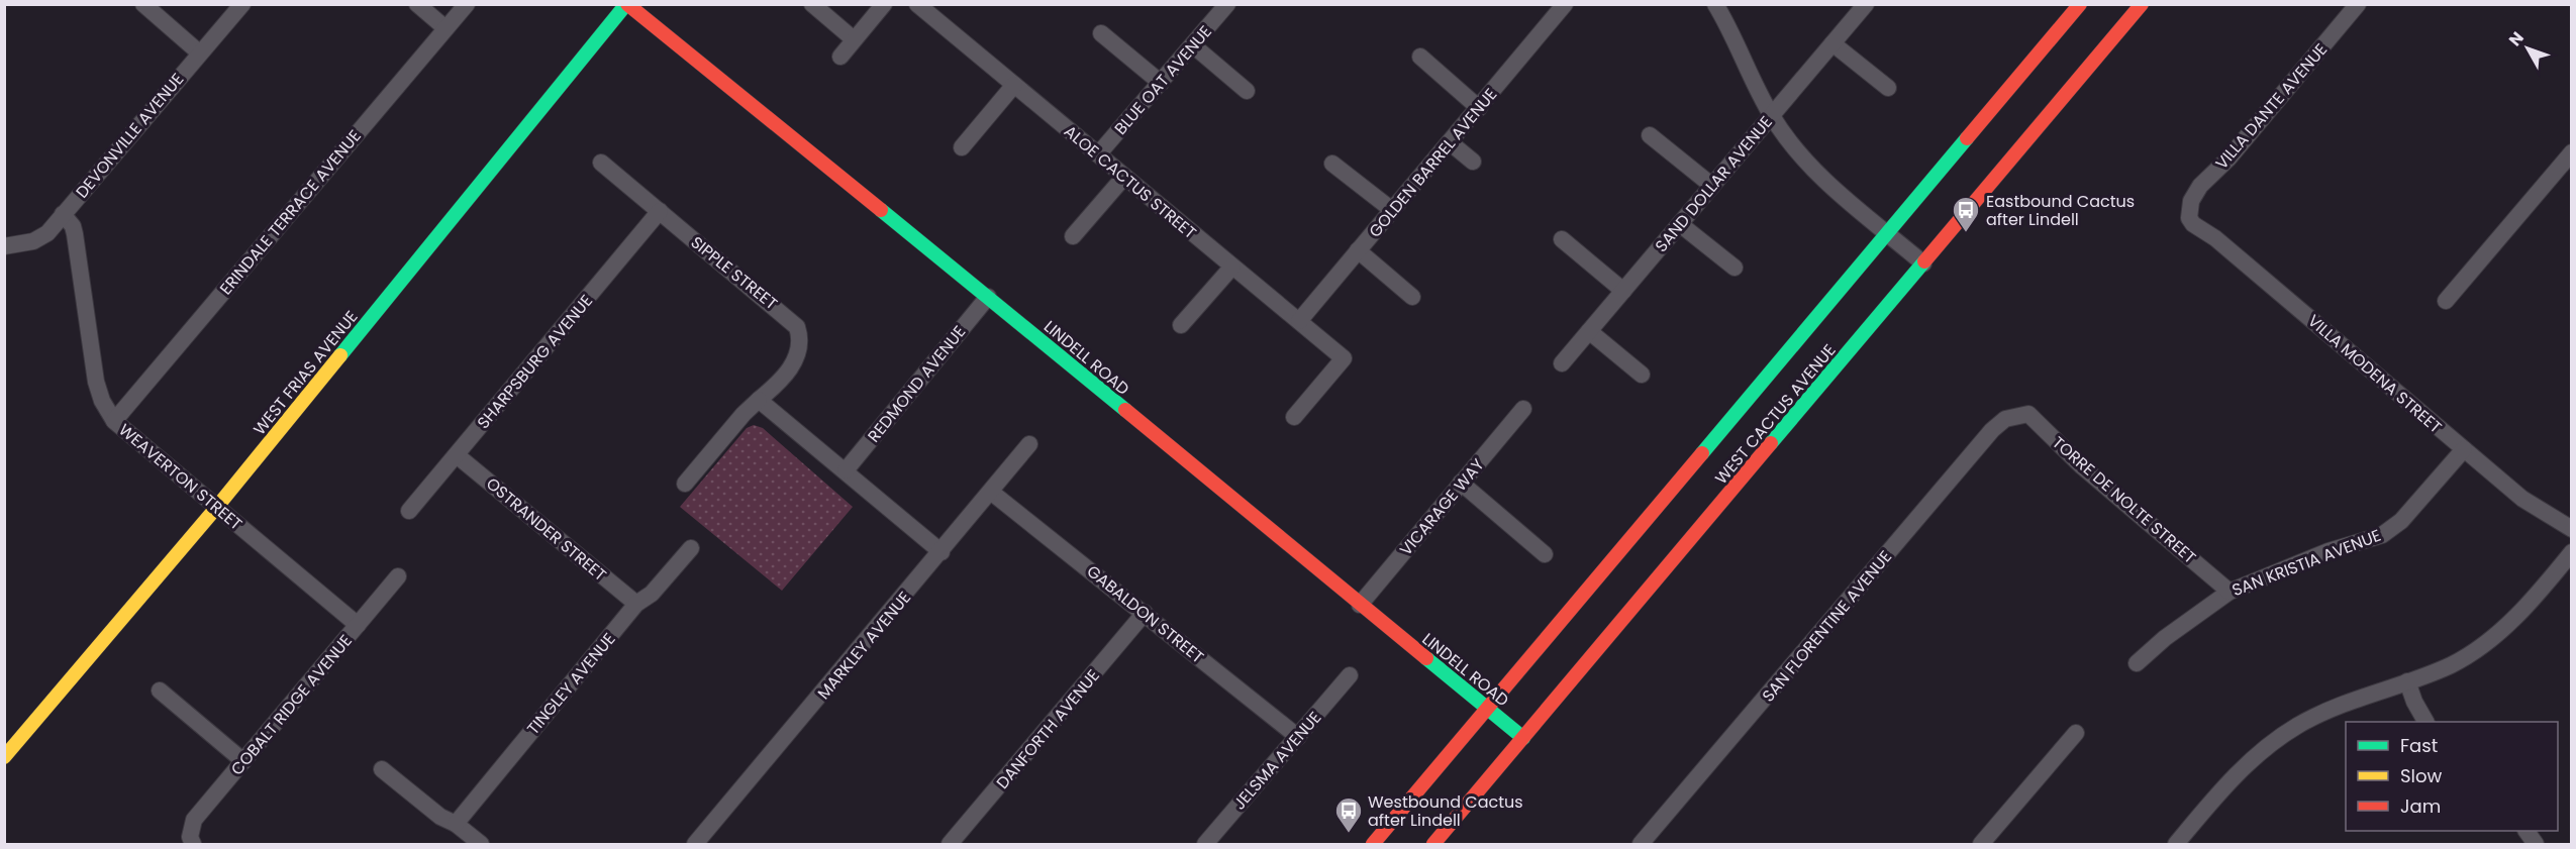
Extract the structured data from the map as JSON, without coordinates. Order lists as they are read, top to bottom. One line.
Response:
{"streets":{"main road":["LINDELL ROAD","WEST FRIAS AVENUE","WEST CACTUS AVENUE"],"street":["BLUE OAT AVENUE","VILLA DANTE AVENUE","DEVONVILLE AVENUE","GOLDEN BARREL AVENUE","ALOE CACTUS STREET","SAND DOLLAR AVENUE","ERINDALE TERRACE AVENUE","SIPPLE STREET","SHARPSBURG AVENUE","VILLA MODENA STREET","REDMOND AVENUE","WEAVERTON STREET","TORRE DE NOLTE STREET","VICARAGE WAY","OSTRANDER STREET","SAN KRISTIA AVENUE","GABALDON STREET","SAN FLORENTINE AVENUE","MARKLEY AVENUE","TINGLEY AVENUE","COBALT RIDGE AVENUE","DANFORTH AVENUE","JELSMA AVENUE"]},"crossings":[["BLUE OAT AVENUE","ALOE CACTUS STREET"],["VILLA DANTE AVENUE","VILLA MODENA STREET"],["DEVONVILLE AVENUE","WEAVERTON STREET"],["GOLDEN BARREL AVENUE","ALOE CACTUS STREET"],["ERINDALE TERRACE AVENUE","WEAVERTON STREET"],["SIPPLE STREET","SHARPSBURG AVENUE"],["LINDELL ROAD","WEST FRIAS AVENUE"],["LINDELL ROAD","REDMOND AVENUE"],["LINDELL ROAD","WEST CACTUS AVENUE"],["LINDELL ROAD","VICARAGE WAY"],["SHARPSBURG AVENUE","OSTRANDER STREET"],["WEST FRIAS AVENUE","WEAVERTON STREET"],["VILLA MODENA STREET","SAN KRISTIA AVENUE"],["WEAVERTON STREET","COBALT RIDGE AVENUE"],["TORRE DE NOLTE STREET","SAN KRISTIA AVENUE"],["TORRE DE NOLTE STREET","SAN FLORENTINE AVENUE"],["OSTRANDER STREET","TINGLEY AVENUE"],["GABALDON STREET","MARKLEY AVENUE"],["GABALDON STREET","DANFORTH AVENUE"],["GABALDON STREET","JELSMA AVENUE"]],"places":{"bus stop":["Eastbound Cactus after Lindell","Westbound Cactus after Lindell"]},"legend":["Fast","Slow","Jam"],"north":"top left"}
